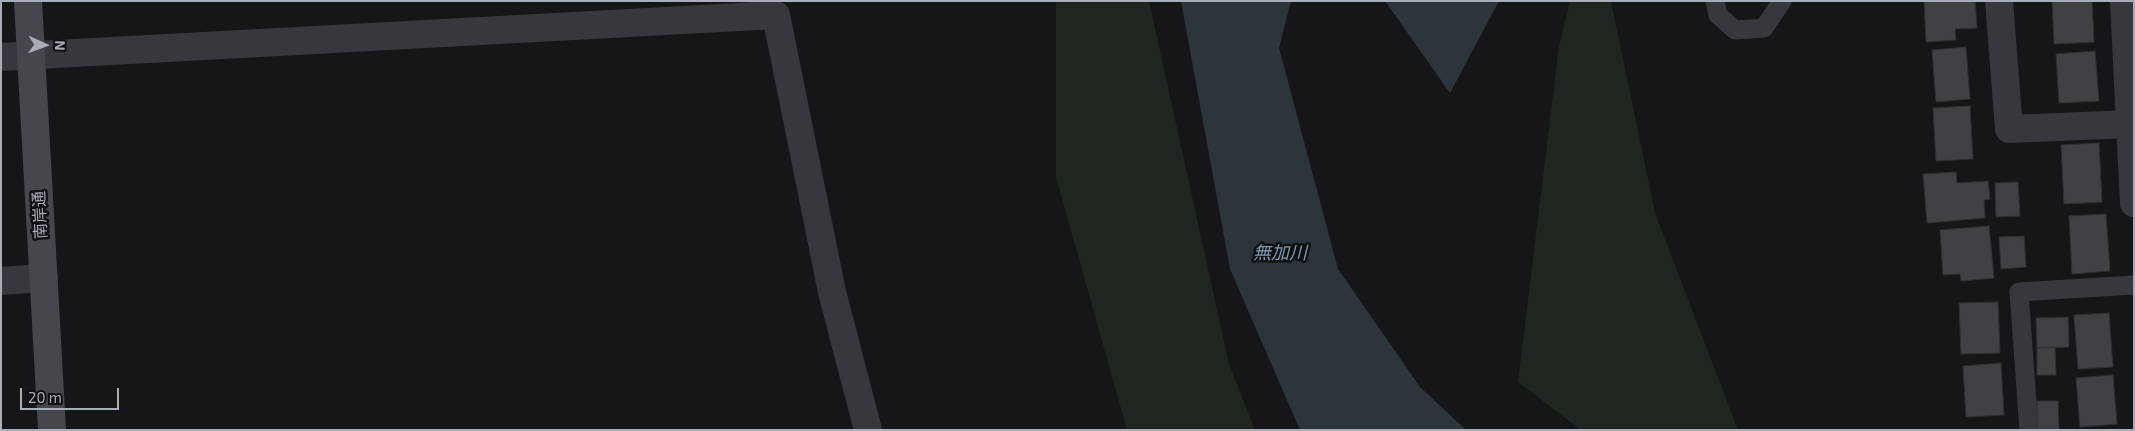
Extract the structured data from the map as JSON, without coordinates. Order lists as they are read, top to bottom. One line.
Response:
{"streets":{"main road":["南岸通"]},"water":["無加川"],"scale_bar":"20 m","north":"right"}
